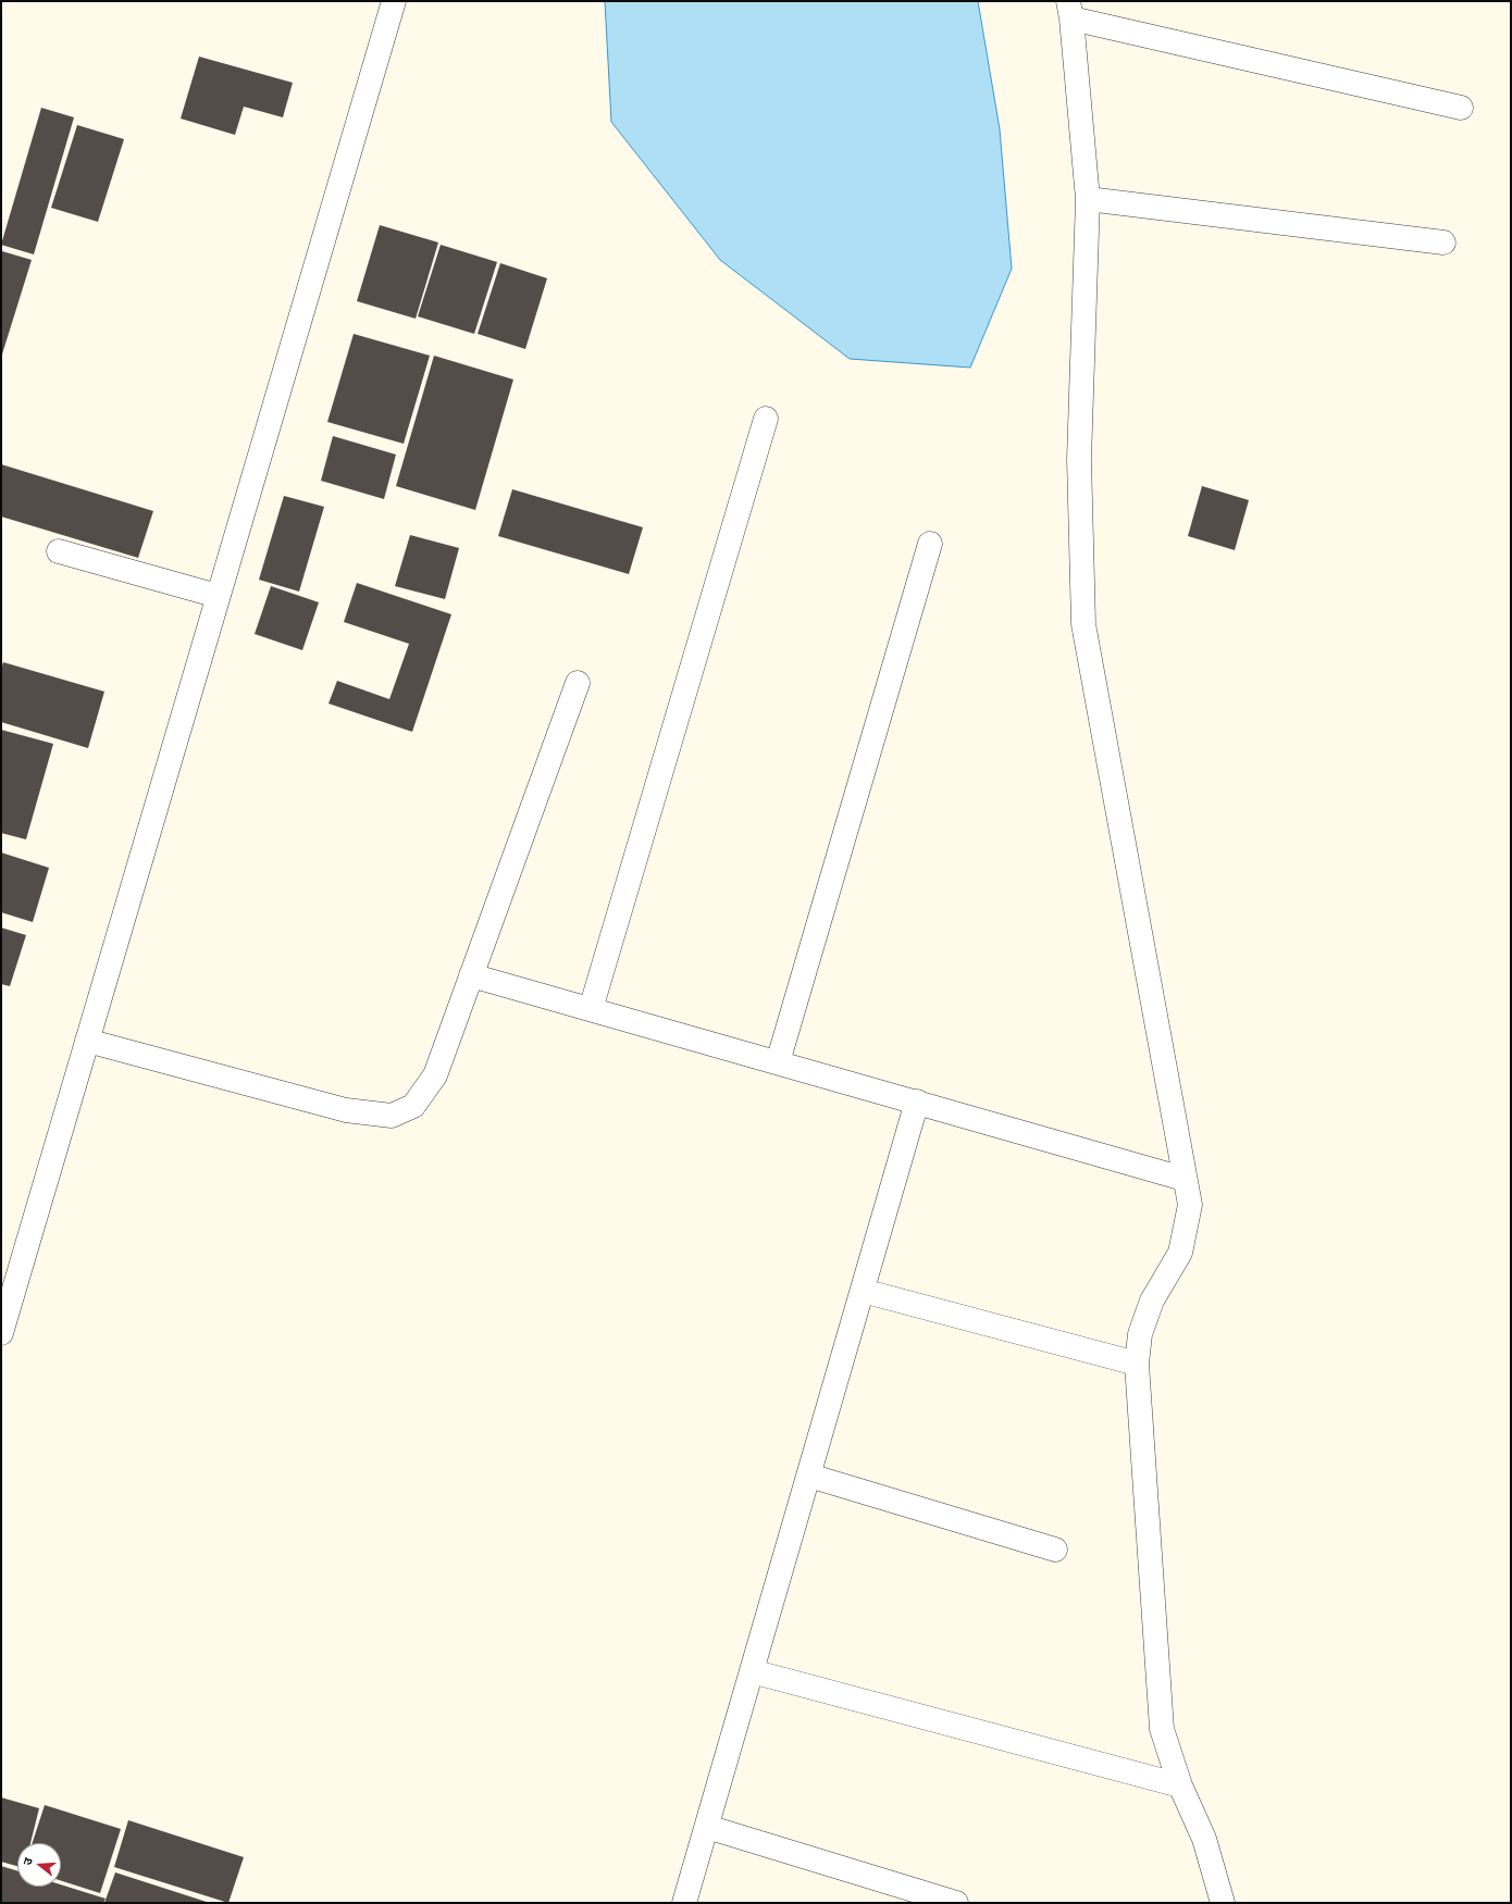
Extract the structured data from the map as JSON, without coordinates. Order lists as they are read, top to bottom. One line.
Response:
{"north":"left"}
